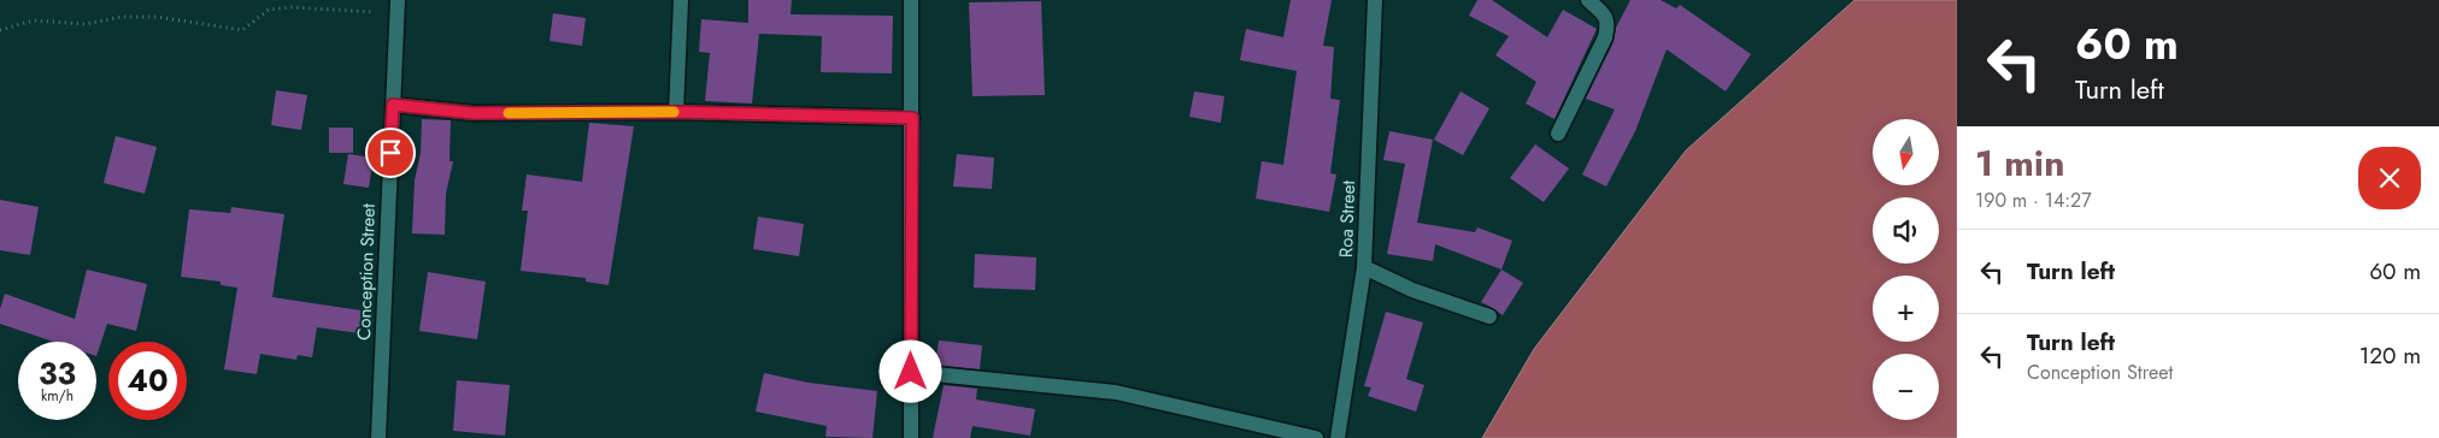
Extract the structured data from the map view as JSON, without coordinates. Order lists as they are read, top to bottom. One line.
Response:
{"streets":{"street":["Roa Street","Conception Street"]},"north":"bottom","page":{"turn":["60 m","Turn left"],"map_buttons":["+","−"],"heading":["1 min","190 m · 14:27"],"list":[{"name":"Turn left","value":"60 m"},{"name":"Turn left","note":"Conception Street","value":"120 m"}],"speed":"33 km/h","limit":"40"}}
